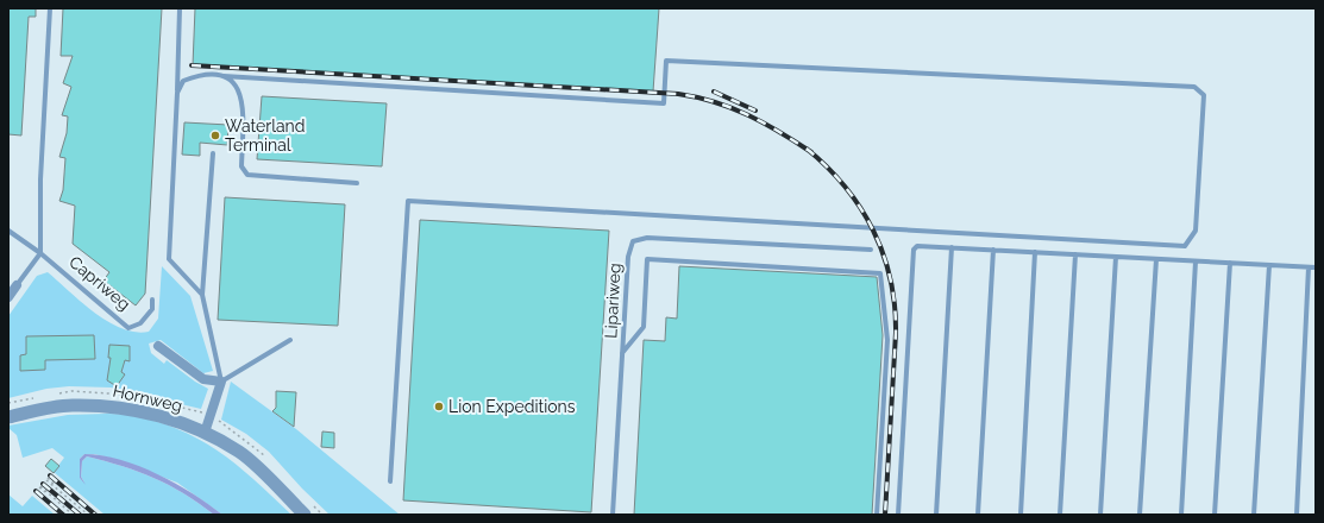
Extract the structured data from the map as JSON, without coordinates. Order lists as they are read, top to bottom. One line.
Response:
{"streets":{"street":["Hornweg"],"lane":["Capriweg","Lipariweg"]},"places":["Waterland Terminal","Lion Expeditions"]}
